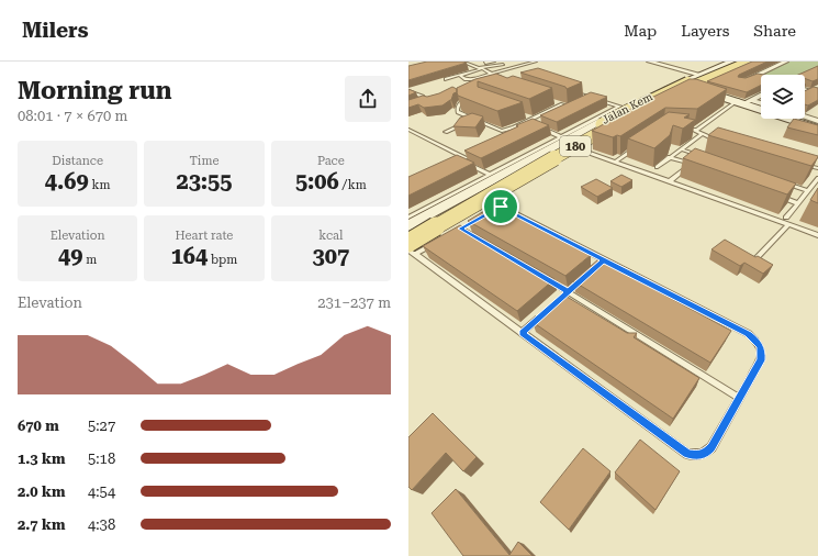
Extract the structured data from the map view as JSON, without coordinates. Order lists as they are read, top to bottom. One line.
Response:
{"streets":{"main road":["180"],"street":["Jalan Kem"]},"crossings":[["Jalan Kem","180"]],"page":{"header":"Milers","nav":["Map","Layers","Share"],"heading":["Morning run","08:01 · 7 × 670 m"],"stats":[["Distance","4.69 km"],["Time","23:55"],["Pace","5:06 /km"],["Elevation","49 m"],["Heart rate","164 bpm"],["kcal","307"]],"chart":["Elevation","231–237 m"],"list":[{"name":"670 m","note":"5:27"},{"name":"1.3 km","note":"5:18"},{"name":"2.0 km","note":"4:54"},{"name":"2.7 km","note":"4:38"}]}}
